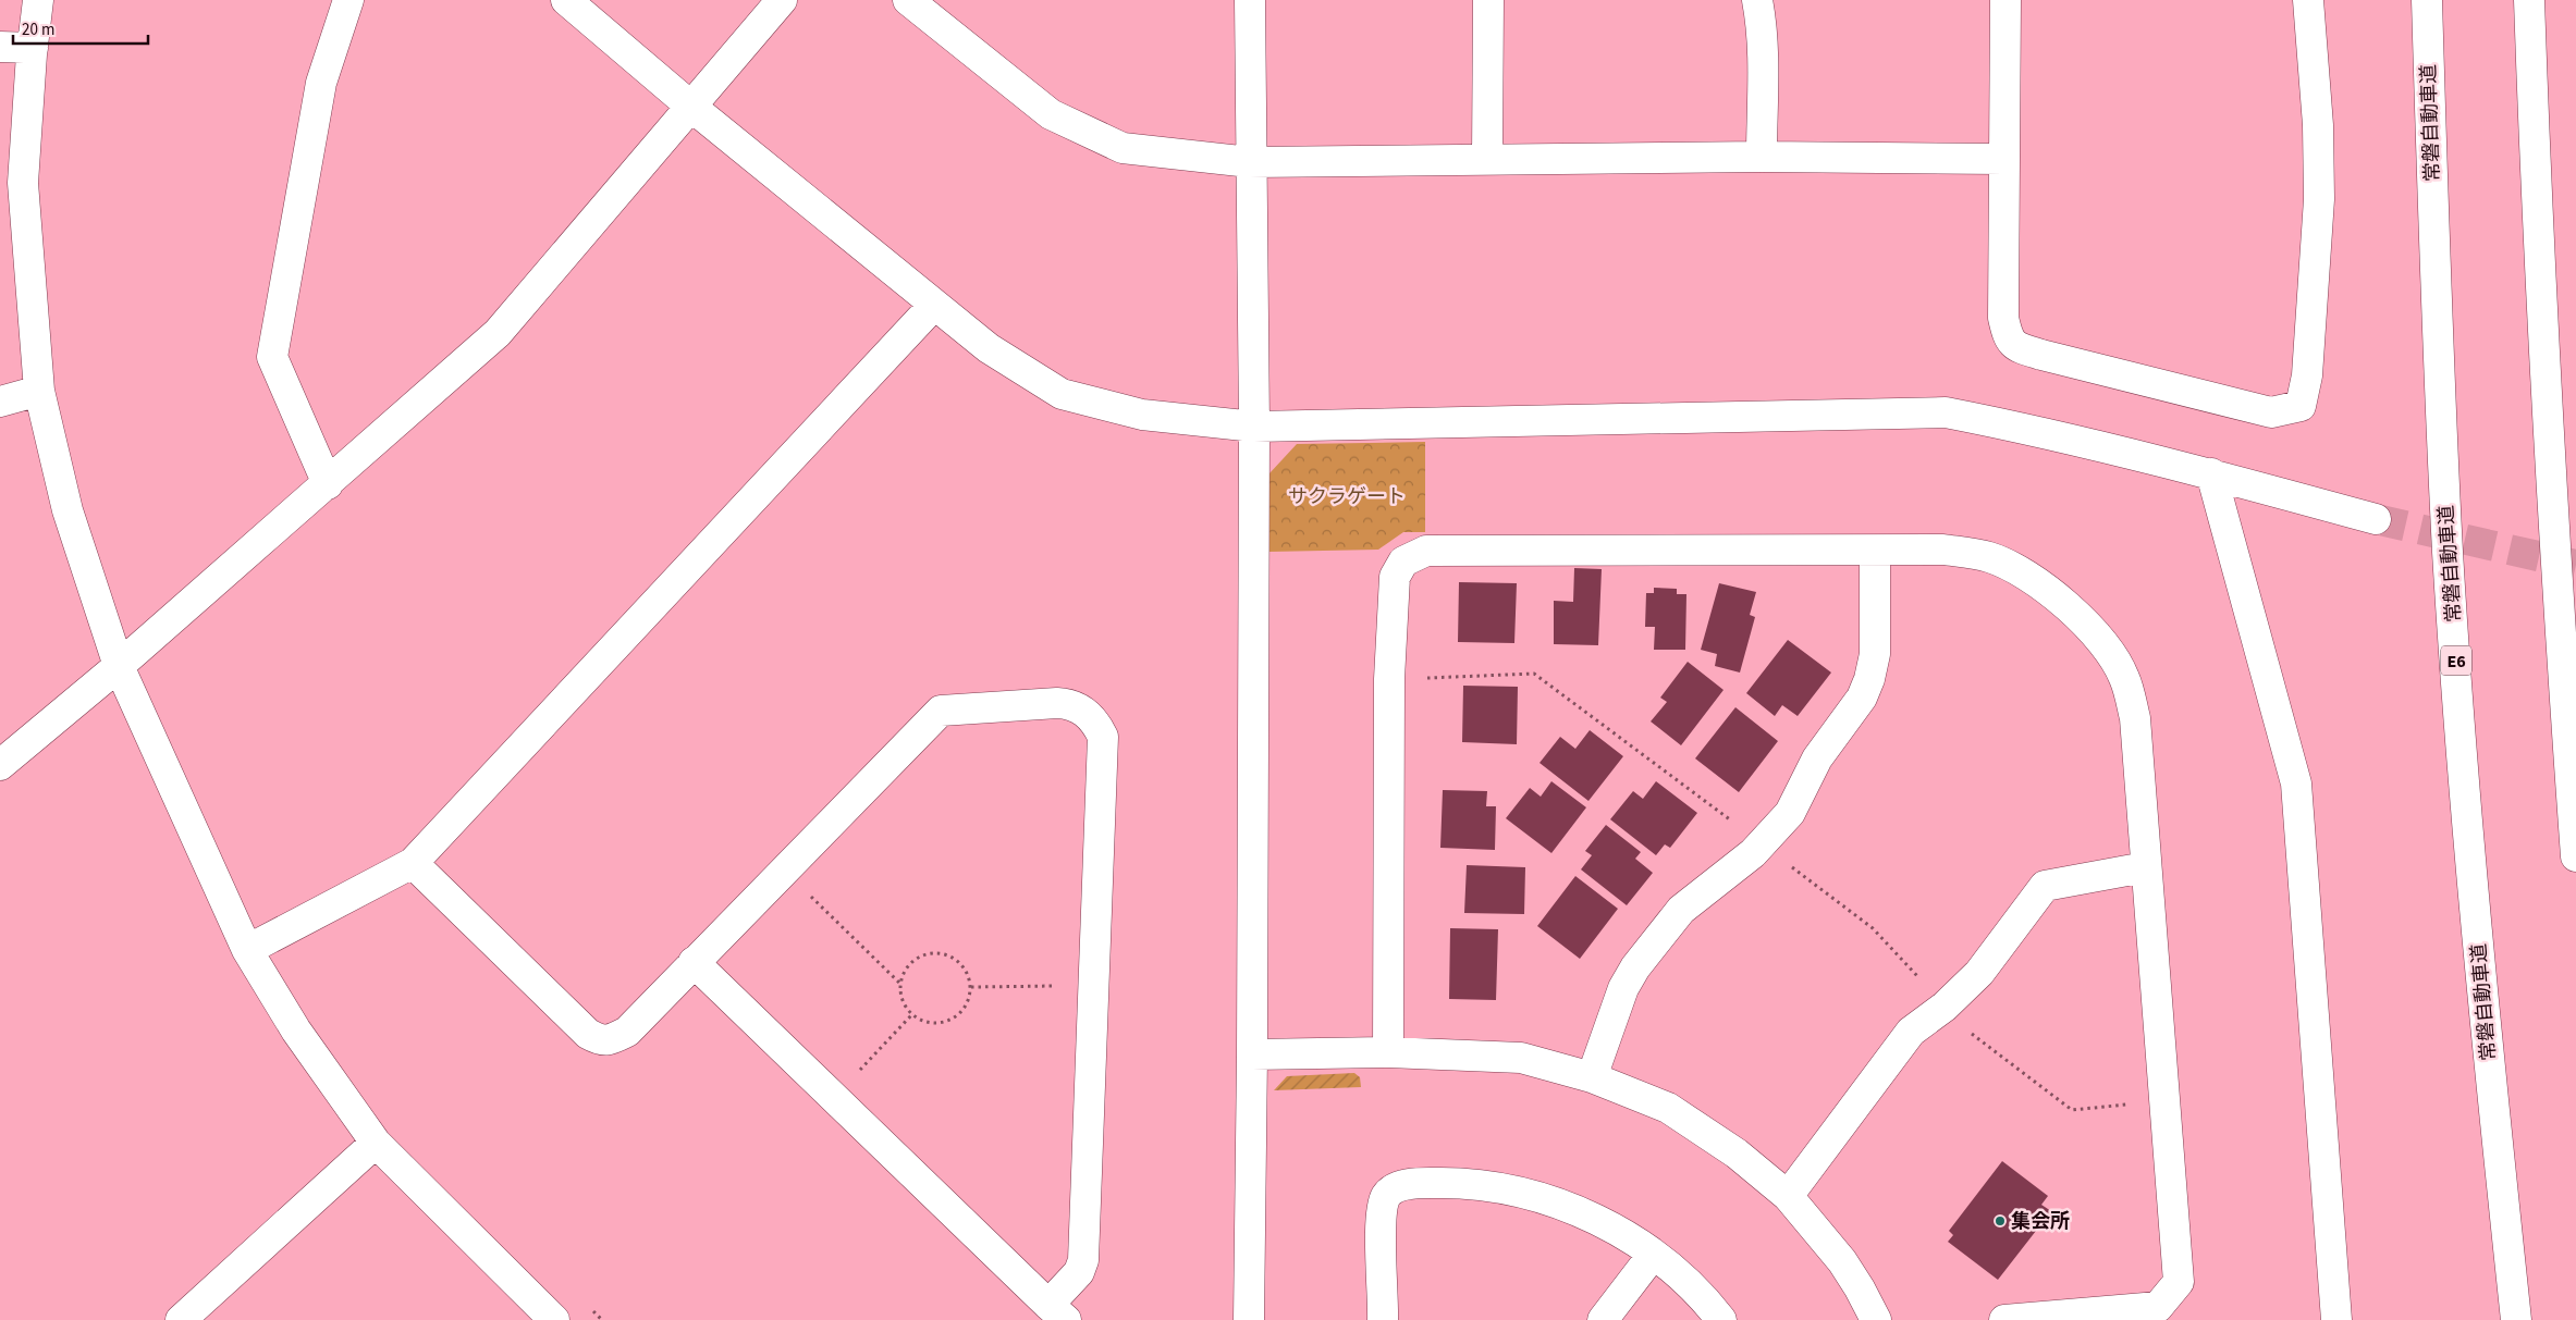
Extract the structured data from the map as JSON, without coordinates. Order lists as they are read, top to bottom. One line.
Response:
{"streets":{"main road":["常磐自動車道","E6"]},"parks":["サクラゲート"],"places":["集会所"],"scale_bar":"20 m"}
